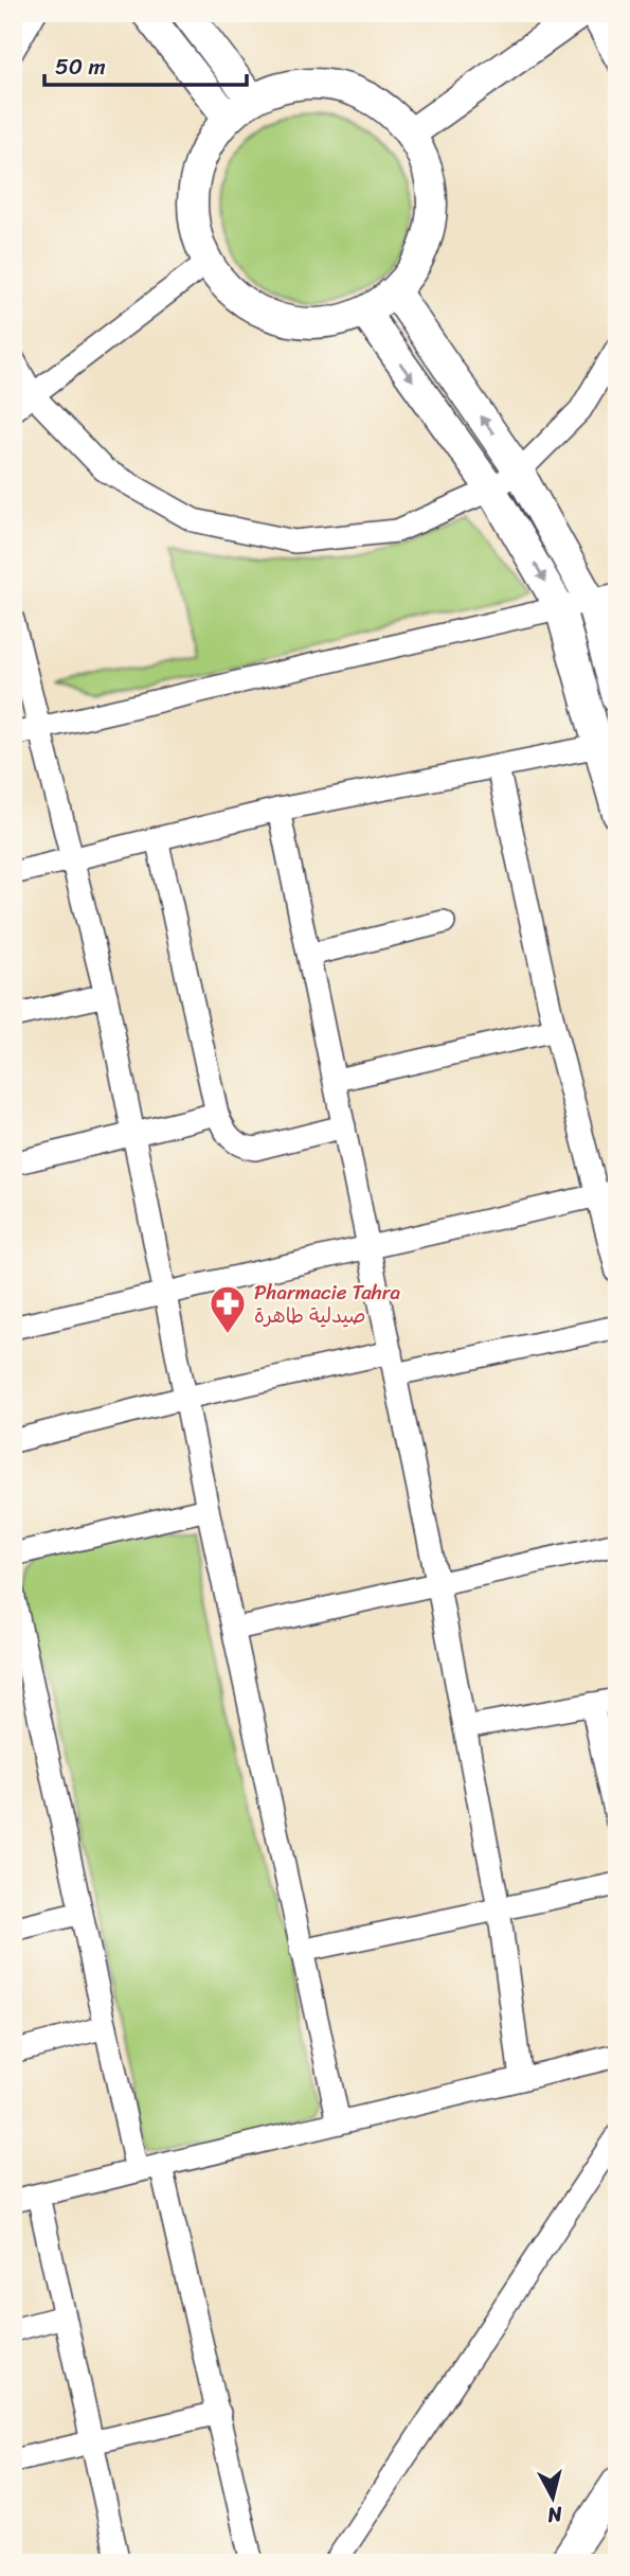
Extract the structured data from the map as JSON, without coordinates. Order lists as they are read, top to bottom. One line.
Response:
{"places":{"pharmacy":["Pharmacie Tahra صيدلية طاهرة"]},"scale_bar":"50 m","north":"bottom"}
